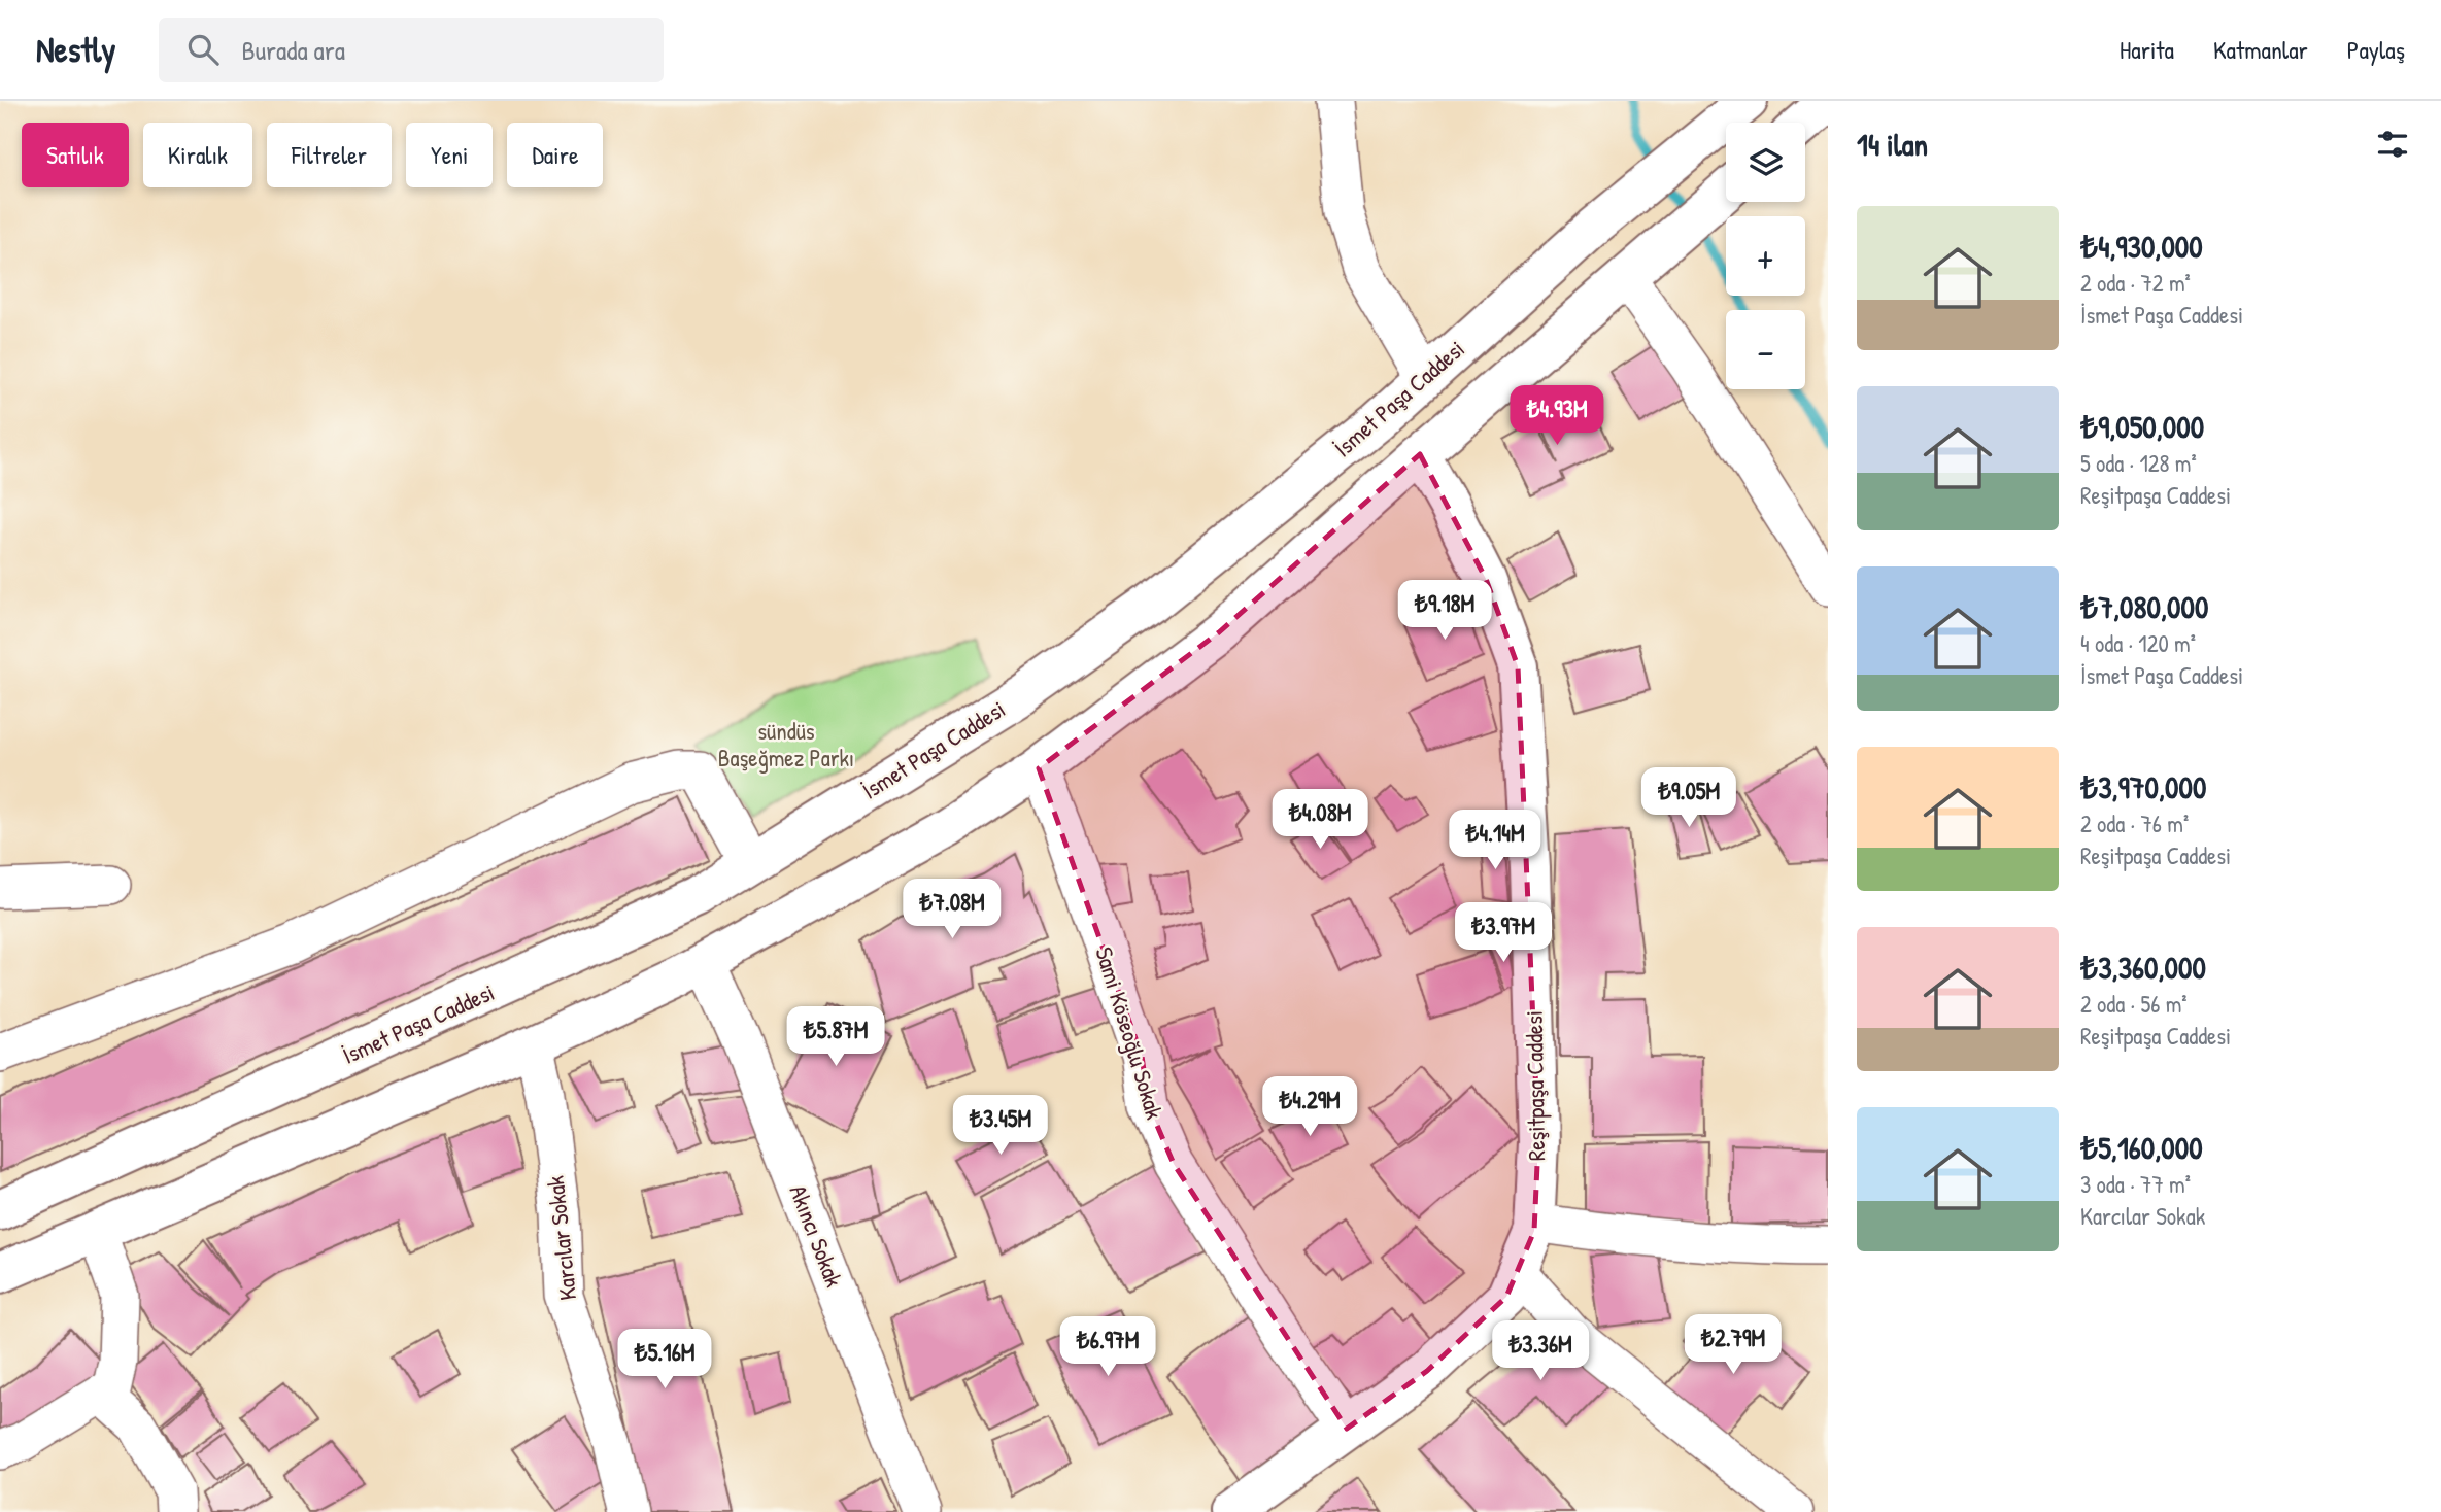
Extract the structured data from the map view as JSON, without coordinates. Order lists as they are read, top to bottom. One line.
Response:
{"streets":{"main road":["İsmet Paşa Caddesi","Reşitpaşa Caddesi"],"street":["Sami Köseoğlu Sokak","Akıncı Sokak","Karcılar Sokak"]},"crossings":[["Sami Köseoğlu Sokak","Reşitpaşa Caddesi"]],"parks":["sündüs Başeğmez Parkı"],"page":{"header":"Nestly","search":"Burada ara","nav":["Harita","Katmanlar","Paylaş"],"heading":"14 ilan","map_buttons":["+","−"],"chip":["Satılık","Kiralık","Filtreler","Yeni","Daire"],"list":[{"name":"₺4,930,000","note":"2 oda · 72 m² · İsmet Paşa Caddesi"},{"name":"₺9,050,000","note":"5 oda · 128 m² · Reşitpaşa Caddesi"},{"name":"₺7,080,000","note":"4 oda · 120 m² · İsmet Paşa Caddesi"},{"name":"₺3,970,000","note":"2 oda · 76 m² · Reşitpaşa Caddesi"},{"name":"₺3,360,000","note":"2 oda · 56 m² · Reşitpaşa Caddesi"},{"name":"₺5,160,000","note":"3 oda · 77 m² · Karcılar Sokak"}],"price":["₺4.93M","₺9.18M","₺9.05M","₺4.08M","₺4.14M","₺7.08M","₺3.97M","₺5.87M","₺4.29M","₺3.45M","₺2.79M","₺6.97M","₺3.36M","₺5.16M"]}}
